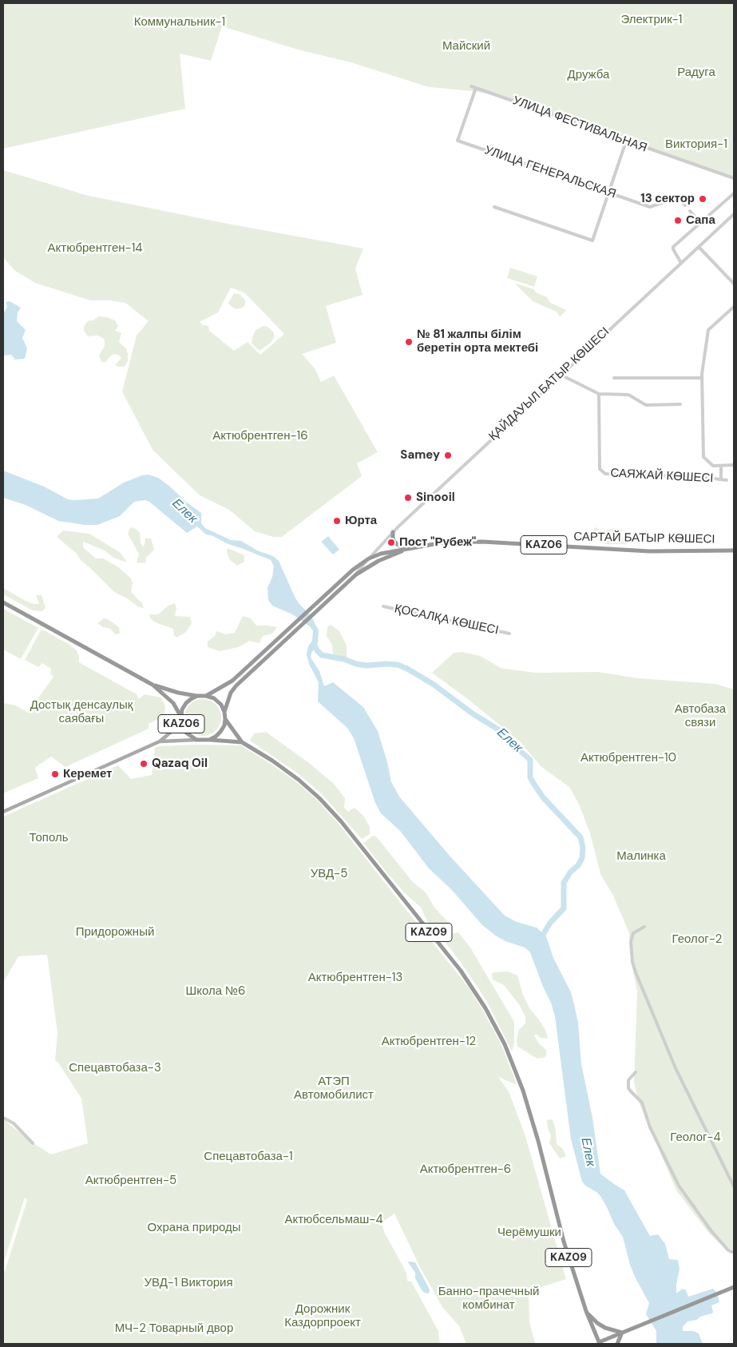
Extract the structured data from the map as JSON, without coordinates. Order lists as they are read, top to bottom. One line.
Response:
{"streets":{"highway":["САРТАЙ БАТЫР КӨШЕСІ","KАZ06","KAZ09"],"street":["УЛИЦА ФЕСТИВАЛЬНАЯ","УЛИЦА ГЕНЕРАЛЬСКАЯ","ҚАЙДАУЫЛ БАТЫР КӨШЕСІ","САЯЖАЙ КӨШЕСІ","ҚОСАЛҚА КӨШЕСІ"]},"crossings":[["УЛИЦА ФЕСТИВАЛЬНАЯ","УЛИЦА ГЕНЕРАЛЬСКАЯ"],["ҚАЙДАУЫЛ БАТЫР КӨШЕСІ","KАZ06"],["САРТАЙ БАТЫР КӨШЕСІ","KАZ06"],["KАZ06","KAZ09"]],"water":["Елек"],"parks":["Электрик-1","Коммунальник-1","Майский","Радуга","Дружба","Виктория-1","Актюбрентген-14","Актюбрентген-16","Достық денсаулық саябағы","Автобаза связи","Актюбрентген-10","Тополь","Малинка","УВД-5","Придорожный","Геолог-2","Актюбрентген-13","Школа №6","Актюбрентген-12","Спецавтобаза-3","АТЭП Автомобилист","Геолог-4","Спецавтобаза-1","Актюбрентген-6","Актюбрентген-5","Актюбсельмаш-4","Охрана природы","Черёмушки","УВД-1 Виктория","Банно-прачечный комбинат","Дорожник Каздорпроект","МЧ-2 Товарный двор"],"places":["13 сектор","Сапа","№ 81 жалпы білім беретін орта мектебі","Samey","Sinooil","Юрта","Пост \"Рубеж\"","Qazaq Oil","Керемет"]}
